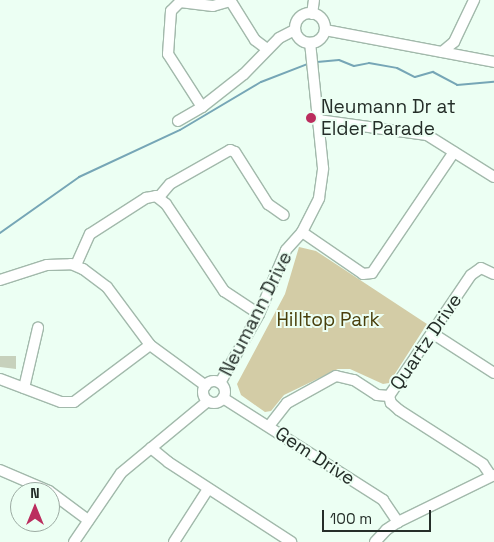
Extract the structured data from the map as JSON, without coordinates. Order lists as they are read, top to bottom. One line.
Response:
{"streets":{"street":["Neumann Drive","Quartz Drive","Gem Drive"]},"crossings":[["Neumann Drive","Gem Drive"]],"parks":["Hilltop Park"],"places":["Neumann Dr at Elder Parade"],"scale_bar":"100 m","north":"top"}
